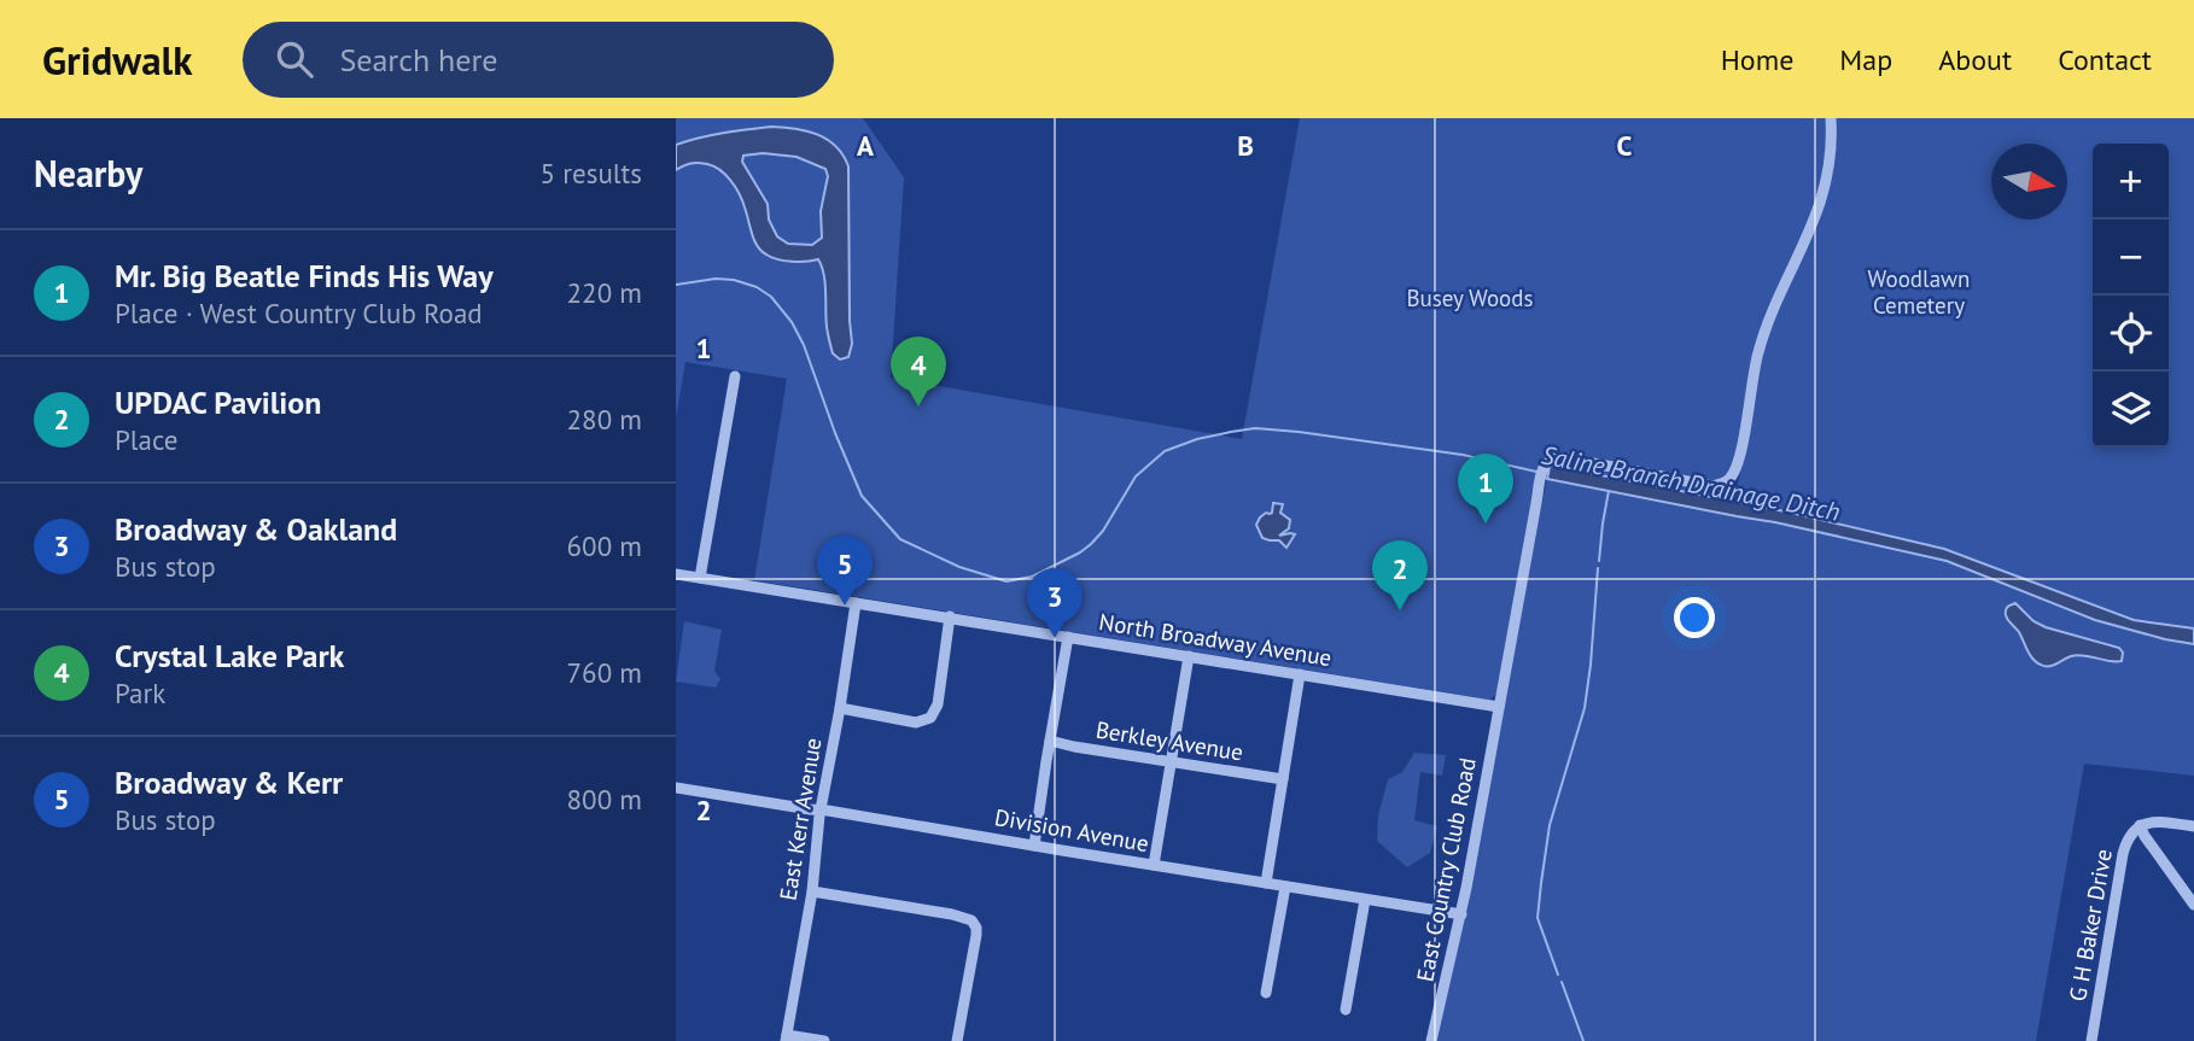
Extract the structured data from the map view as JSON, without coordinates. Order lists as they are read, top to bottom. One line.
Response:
{"streets":{"street":["North Broadway Avenue","Berkley Avenue","East Kerr Avenue","Division Avenue","East Country Club Road","G H Baker Drive"]},"crossings":[["North Broadway Avenue","East Kerr Avenue"],["North Broadway Avenue","East Country Club Road"],["East Kerr Avenue","Division Avenue"],["Division Avenue","East Country Club Road"]],"water":["Saline Branch Drainage Ditch"],"parks":["Woodlawn Cemetery","Busey Woods"],"north":"right","page":{"header":"Gridwalk","search":"Search here","nav":["Home","Map","About","Contact"],"heading":["Nearby","5 results"],"map_buttons":["+","−"],"list":[{"mark":"1","name":"Mr. Big Beatle Finds His Way","note":"Place · West Country Club Road","value":"220 m"},{"mark":"2","name":"UPDAC Pavilion","note":"Place","value":"280 m"},{"mark":"3","name":"Broadway & Oakland","note":"Bus stop","value":"600 m"},{"mark":"4","name":"Crystal Lake Park","note":"Park","value":"760 m"},{"mark":"5","name":"Broadway & Kerr","note":"Bus stop","value":"800 m"}],"pins":["4","1","5","2","3"]},"grid":{"columns":["A","B","C"],"rows":["1","2"]}}
